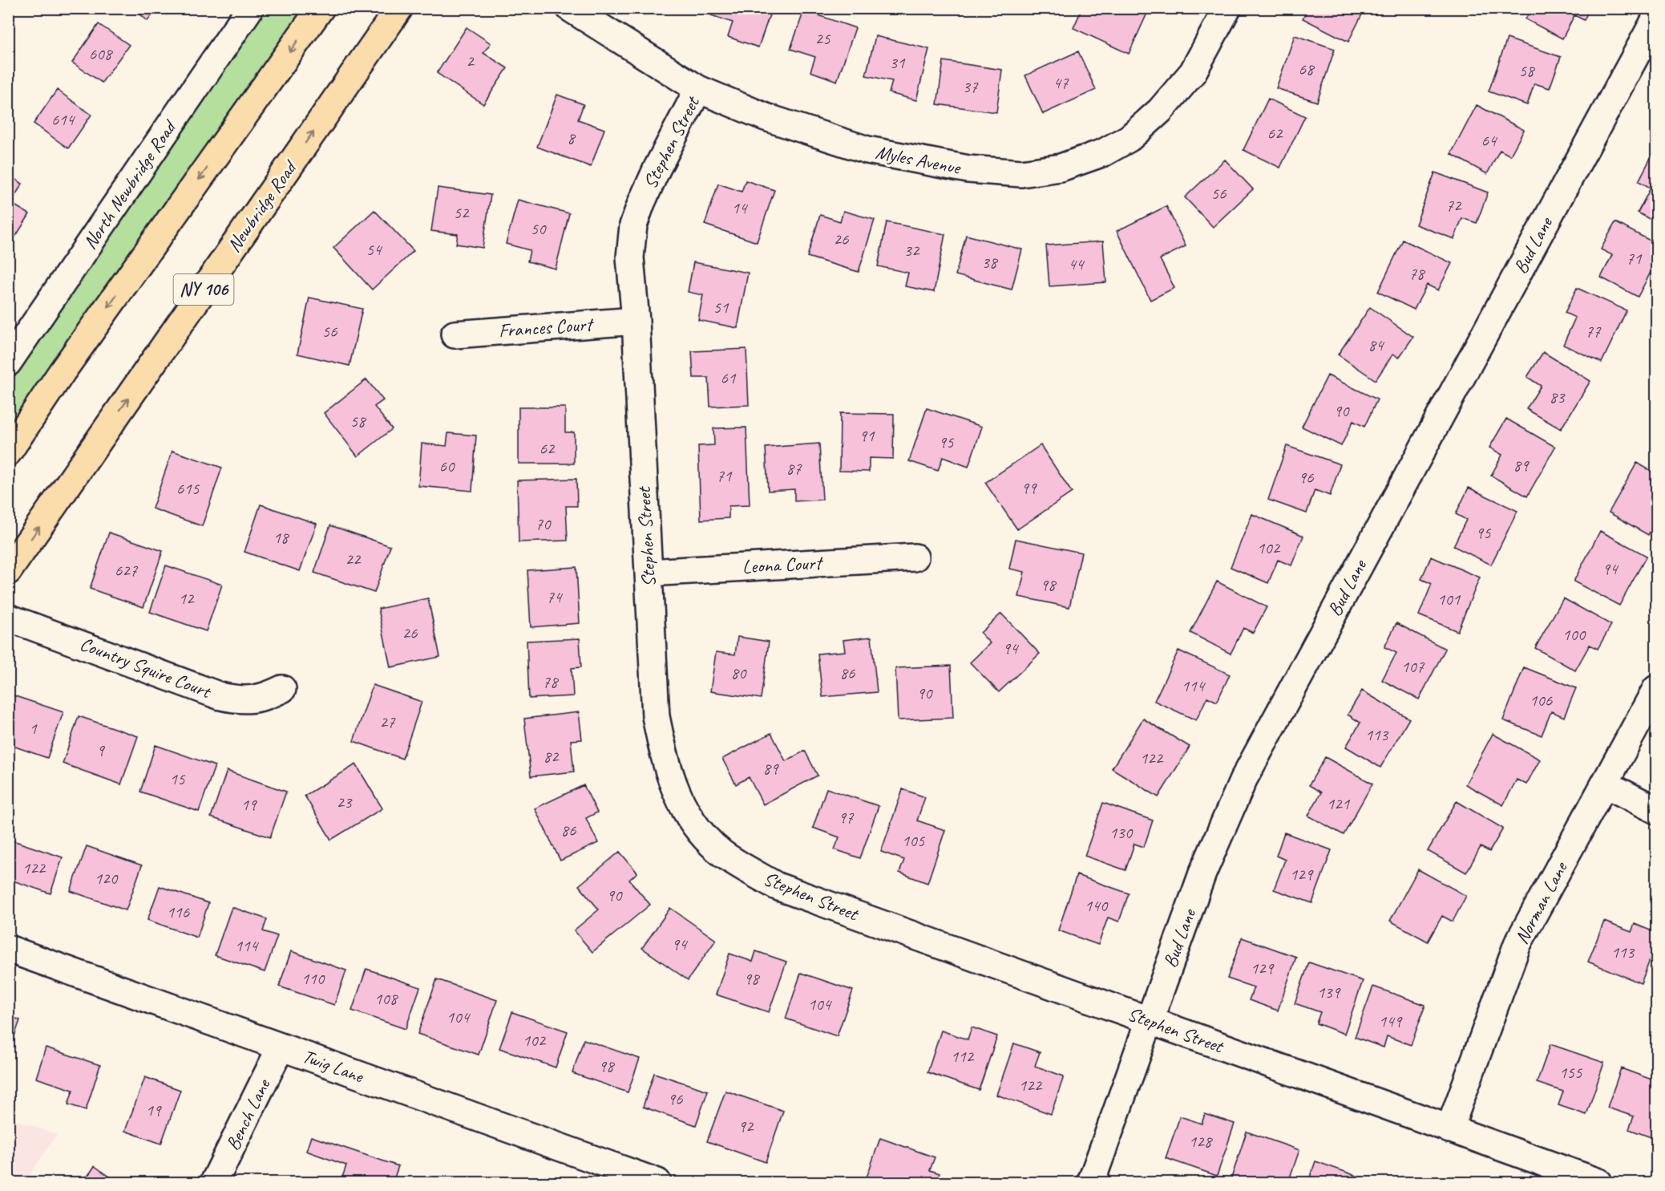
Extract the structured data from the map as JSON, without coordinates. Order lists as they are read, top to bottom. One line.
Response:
{"streets":{"main road":["Newbridge Road","NY 106"],"street":["Stephen Street","Myles Avenue","North Newbridge Road","Bud Lane","Frances Court","Leona Court","Country Squire Court","Norman Lane","Twig Lane","Bench Lane"]},"crossings":[["Stephen Street","Myles Avenue"],["Stephen Street","Bud Lane"],["Stephen Street","Frances Court"],["Stephen Street","Leona Court"],["Stephen Street","Norman Lane"],["Twig Lane","Bench Lane"]],"house_numbers":["25","608","2","31","68","58","47","37","614","62","8","64","56","72","14","52","50","26","54","32","71","38","44","78","51","56","77","84","61","83","90","58","91","95","62","89","60","87","71","96","99","615","70","95","18","102","22","94","627","98","74","12","101","26","100","94","107","80","86","78","114","90","106","27","1","113","9","82","122","89","15","23","121","19","97","86","130","105","122","129","120","90","140","116","94","114","113","129","110","98","139","108","104","104","149","102","112","98","155","122","96","19","92","128"]}
